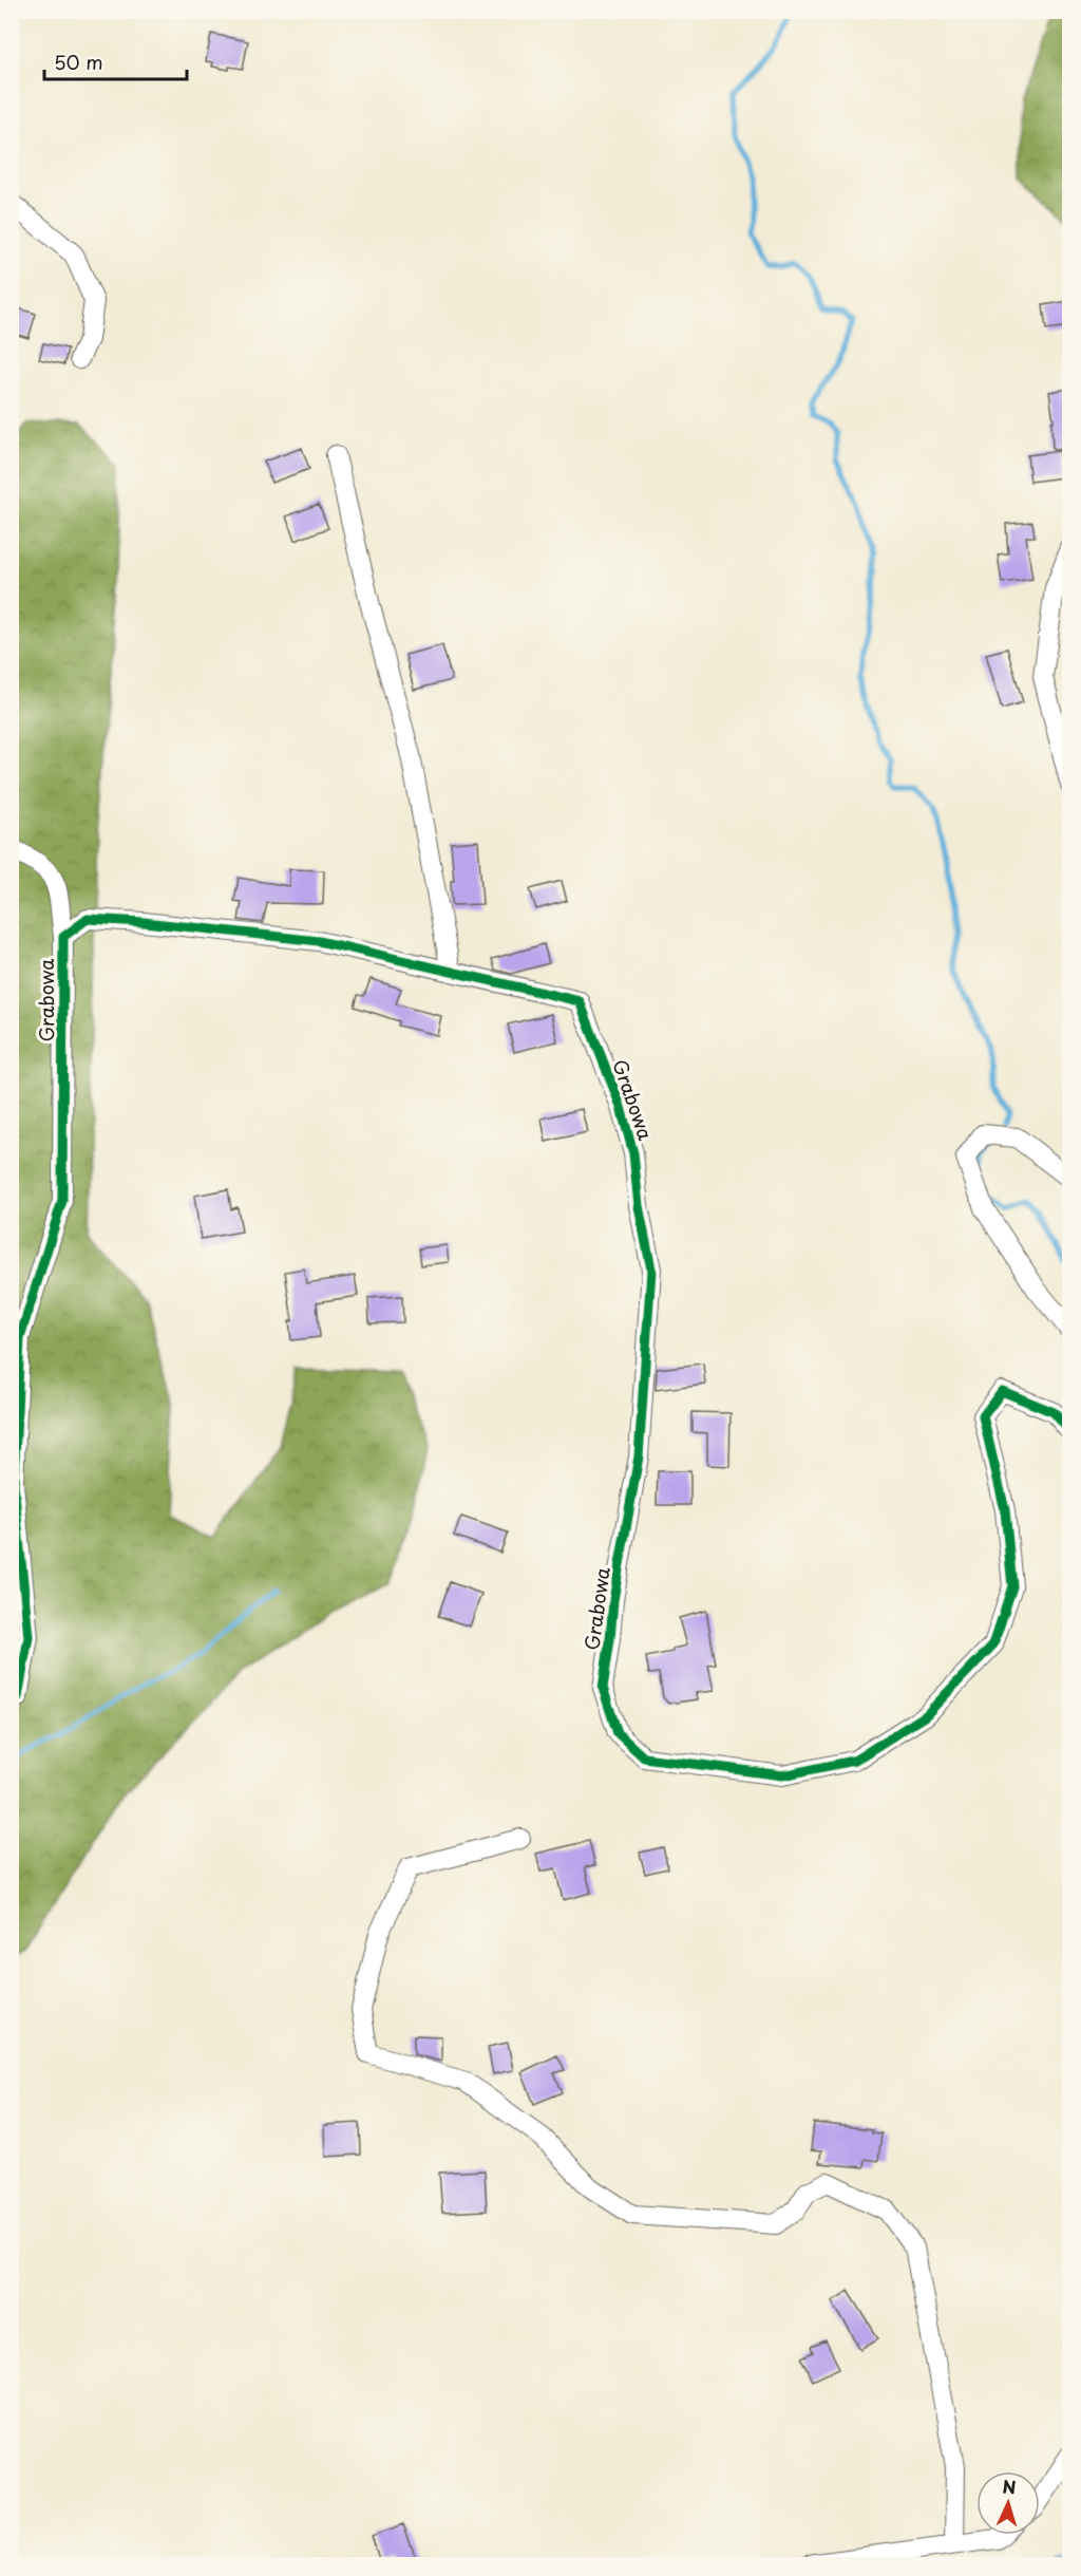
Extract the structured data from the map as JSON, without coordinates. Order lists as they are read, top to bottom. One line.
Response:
{"streets":{"street":["Grabowa"]},"scale_bar":"50 m","north":"top"}
